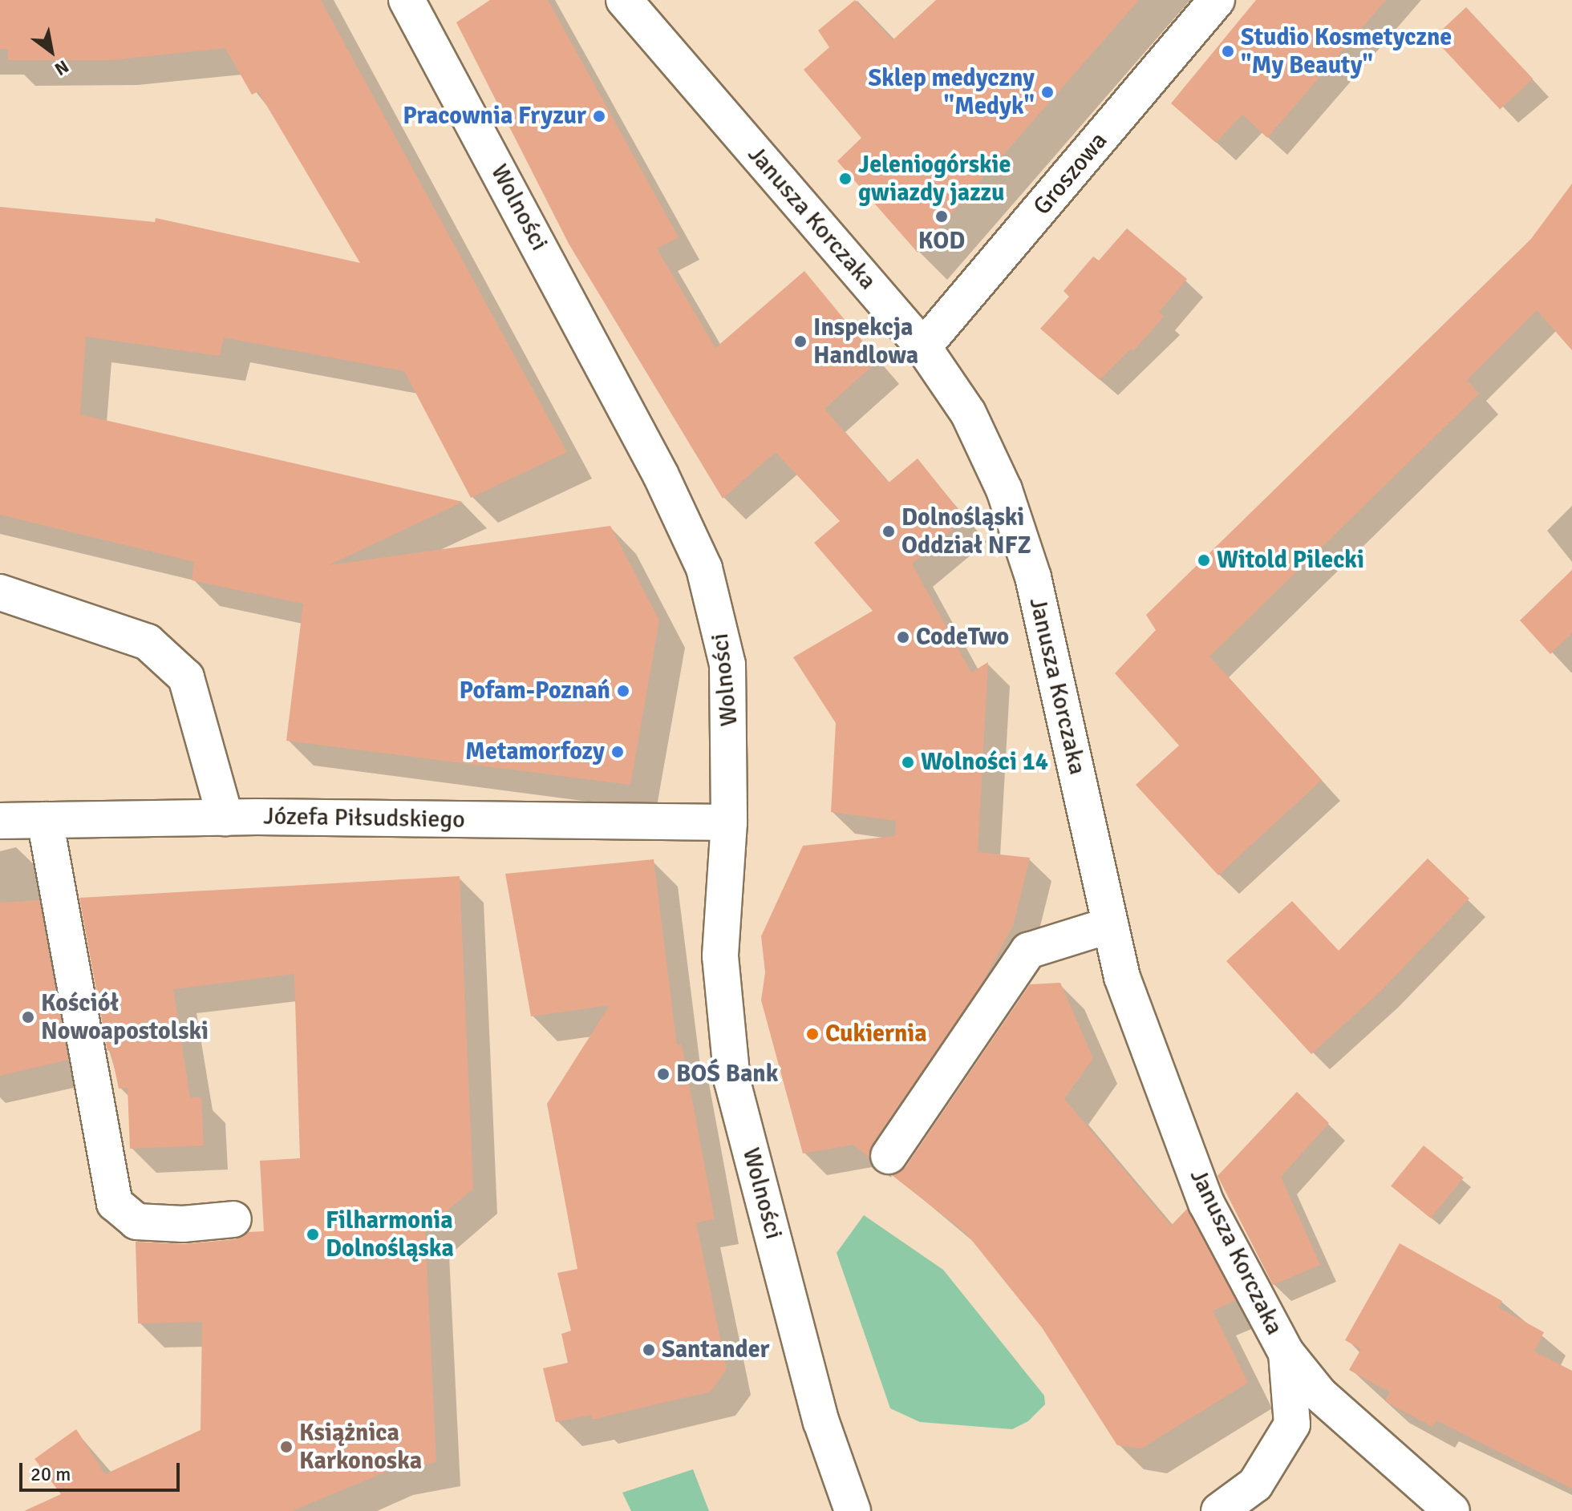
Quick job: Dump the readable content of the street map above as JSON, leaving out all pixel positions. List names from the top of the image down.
{
  "streets": {
    "street": [
      "Groszowa",
      "Wolności",
      "Janusza Korczaka",
      "Józefa Piłsudskiego"
    ]
  },
  "crossings": [
    ["Groszowa", "Janusza Korczaka"],
    ["Wolności", "Józefa Piłsudskiego"]
  ],
  "places": [
    "Studio Kosmetyczne \"My Beauty\"",
    "Sklep medyczny \"Medyk\"",
    "Pracownia Fryzur",
    "Jeleniogórskie gwiazdy jazzu",
    "KOD",
    "Inspekcja Handlowa",
    "Dolnośląski Oddział NFZ",
    "Witold Pilecki",
    "CodeTwo",
    "Pofam-Poznań",
    "Metamorfozy",
    "Wolności 14",
    "Kościół Nowoapostolski",
    "Cukiernia",
    "BOŚ Bank",
    "Filharmonia Dolnośląska",
    "Santander",
    "Książnica Karkonoska"
  ],
  "scale_bar": "20 m",
  "north": "bottom right"
}
